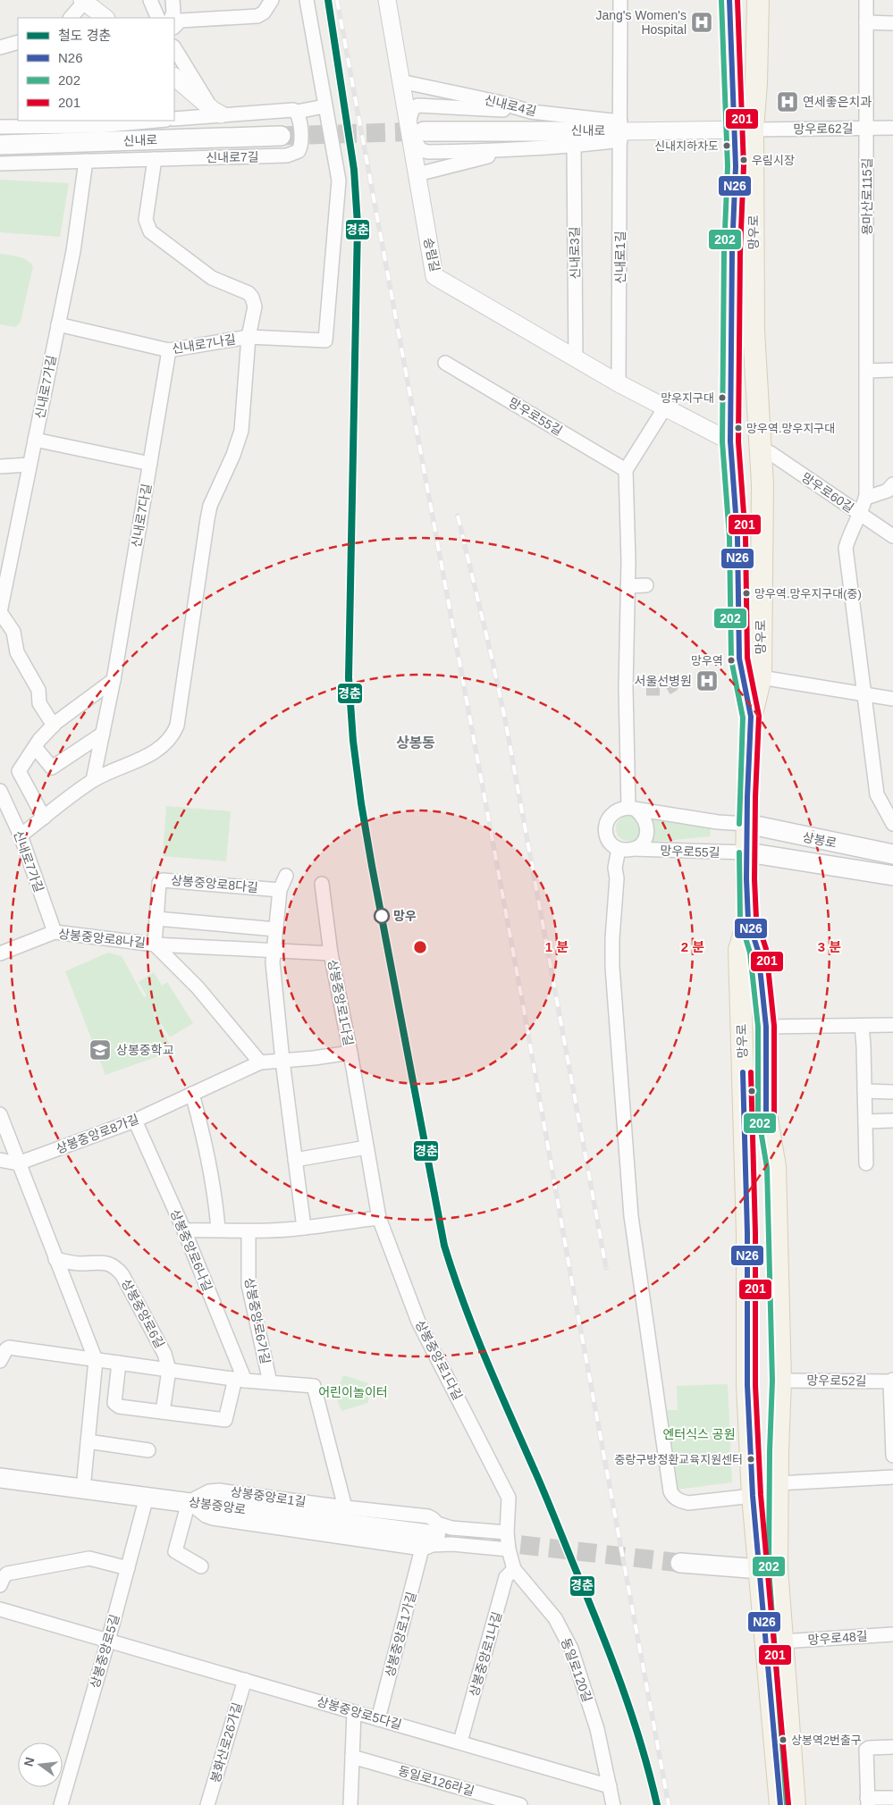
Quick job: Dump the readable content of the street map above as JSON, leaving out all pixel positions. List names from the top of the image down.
{
  "streets": {
    "main road": [
      "신내로",
      "망우로",
      "상봉로",
      "상봉중앙로"
    ],
    "street": [
      "신내로4길",
      "망우로62길",
      "신내로7길",
      "용마산로115길",
      "신내로3길",
      "송림길",
      "신내로1길",
      "신내로7나길",
      "신내로7가길",
      "망우로55길",
      "망우로60길",
      "신내로7다길",
      "상봉중앙로8다길",
      "상봉중앙로8나길",
      "상봉중앙로1다길",
      "상봉중앙로8가길",
      "상봉중앙로6나길",
      "상봉중앙로6길",
      "상봉중앙로6가길",
      "망우로52길",
      "상봉중앙로1길",
      "상봉중앙로1가길",
      "망우로48길",
      "상봉중앙로5길",
      "상봉중앙로1나길",
      "동일로120길",
      "상봉중앙로5다길",
      "봉화산로26가길",
      "동일로126라길"
    ]
  },
  "crossings": [
    ["신내로4길", "신내로"],
    ["신내로4길", "송림길"],
    ["신내로4길", "신내로1길"],
    ["망우로62길", "신내로"],
    ["망우로62길", "용마산로115길"],
    ["망우로62길", "망우로"],
    ["신내로", "망우로"],
    ["신내로", "송림길"],
    ["신내로", "신내로1길"],
    ["신내로7길", "신내로7가길"],
    ["용마산로115길", "망우로60길"],
    ["망우로", "송림길"],
    ["망우로", "망우로55길"],
    ["망우로", "망우로60길"],
    ["망우로", "상봉로"],
    ["망우로", "망우로52길"],
    ["망우로", "망우로48길"],
    ["신내로3길", "송림길"],
    ["송림길", "신내로1길"],
    ["신내로7나길", "신내로7가길"],
    ["신내로7나길", "신내로7다길"],
    ["신내로7가길", "상봉중앙로8나길"],
    ["망우로55길", "상봉로"],
    ["상봉중앙로8다길", "상봉중앙로8나길"],
    ["상봉중앙로8나길", "상봉중앙로1다길"],
    ["상봉중앙로8나길", "상봉중앙로8가길"],
    ["상봉중앙로1다길", "상봉중앙로8가길"],
    ["상봉중앙로1다길", "동일로120길"],
    ["상봉중앙로8가길", "상봉중앙로6나길"],
    ["상봉중앙로6나길", "상봉중앙로6가길"],
    ["상봉중앙로6길", "상봉중앙로6가길"],
    ["상봉중앙로6가길", "상봉중앙로1길"],
    ["상봉중앙로1길", "상봉중앙로"],
    ["상봉중앙로1길", "상봉중앙로1가길"],
    ["상봉중앙로1길", "동일로120길"],
    ["상봉중앙로", "상봉중앙로1가길"],
    ["상봉중앙로", "상봉중앙로5길"],
    ["상봉중앙로1가길", "상봉중앙로5다길"],
    ["상봉중앙로5길", "상봉중앙로5다길"],
    ["상봉중앙로1나길", "동일로120길"],
    ["상봉중앙로1나길", "상봉중앙로5다길"],
    ["동일로120길", "상봉중앙로5다길"],
    ["상봉중앙로5다길", "봉화산로26가길"]
  ],
  "districts": ["상봉동"],
  "parks": ["어린이놀이터", "엔터식스 공원"],
  "places": {
    "hospital": ["Jang's Women's Hospital", "연세좋은치과", "서울선병원"],
    "other": [
      "신내지하차도",
      "우림시장",
      "망우지구대",
      "망우역.망우지구대",
      "망우역.망우지구대(중)",
      "망우역",
      "망우",
      "중랑구방정환교육지원센터",
      "상봉역2번출구"
    ],
    "school or university": ["상봉중학교"]
  },
  "lines": [
    "rail line 경춘",
    "transit line N26",
    "transit line 202",
    "transit line 201"
  ],
  "legend": [
    "철도 경춘",
    "N26",
    "202",
    "201"
  ],
  "north": "left",
  "rings": ["1 분", "2 분", "3 분"]
}
